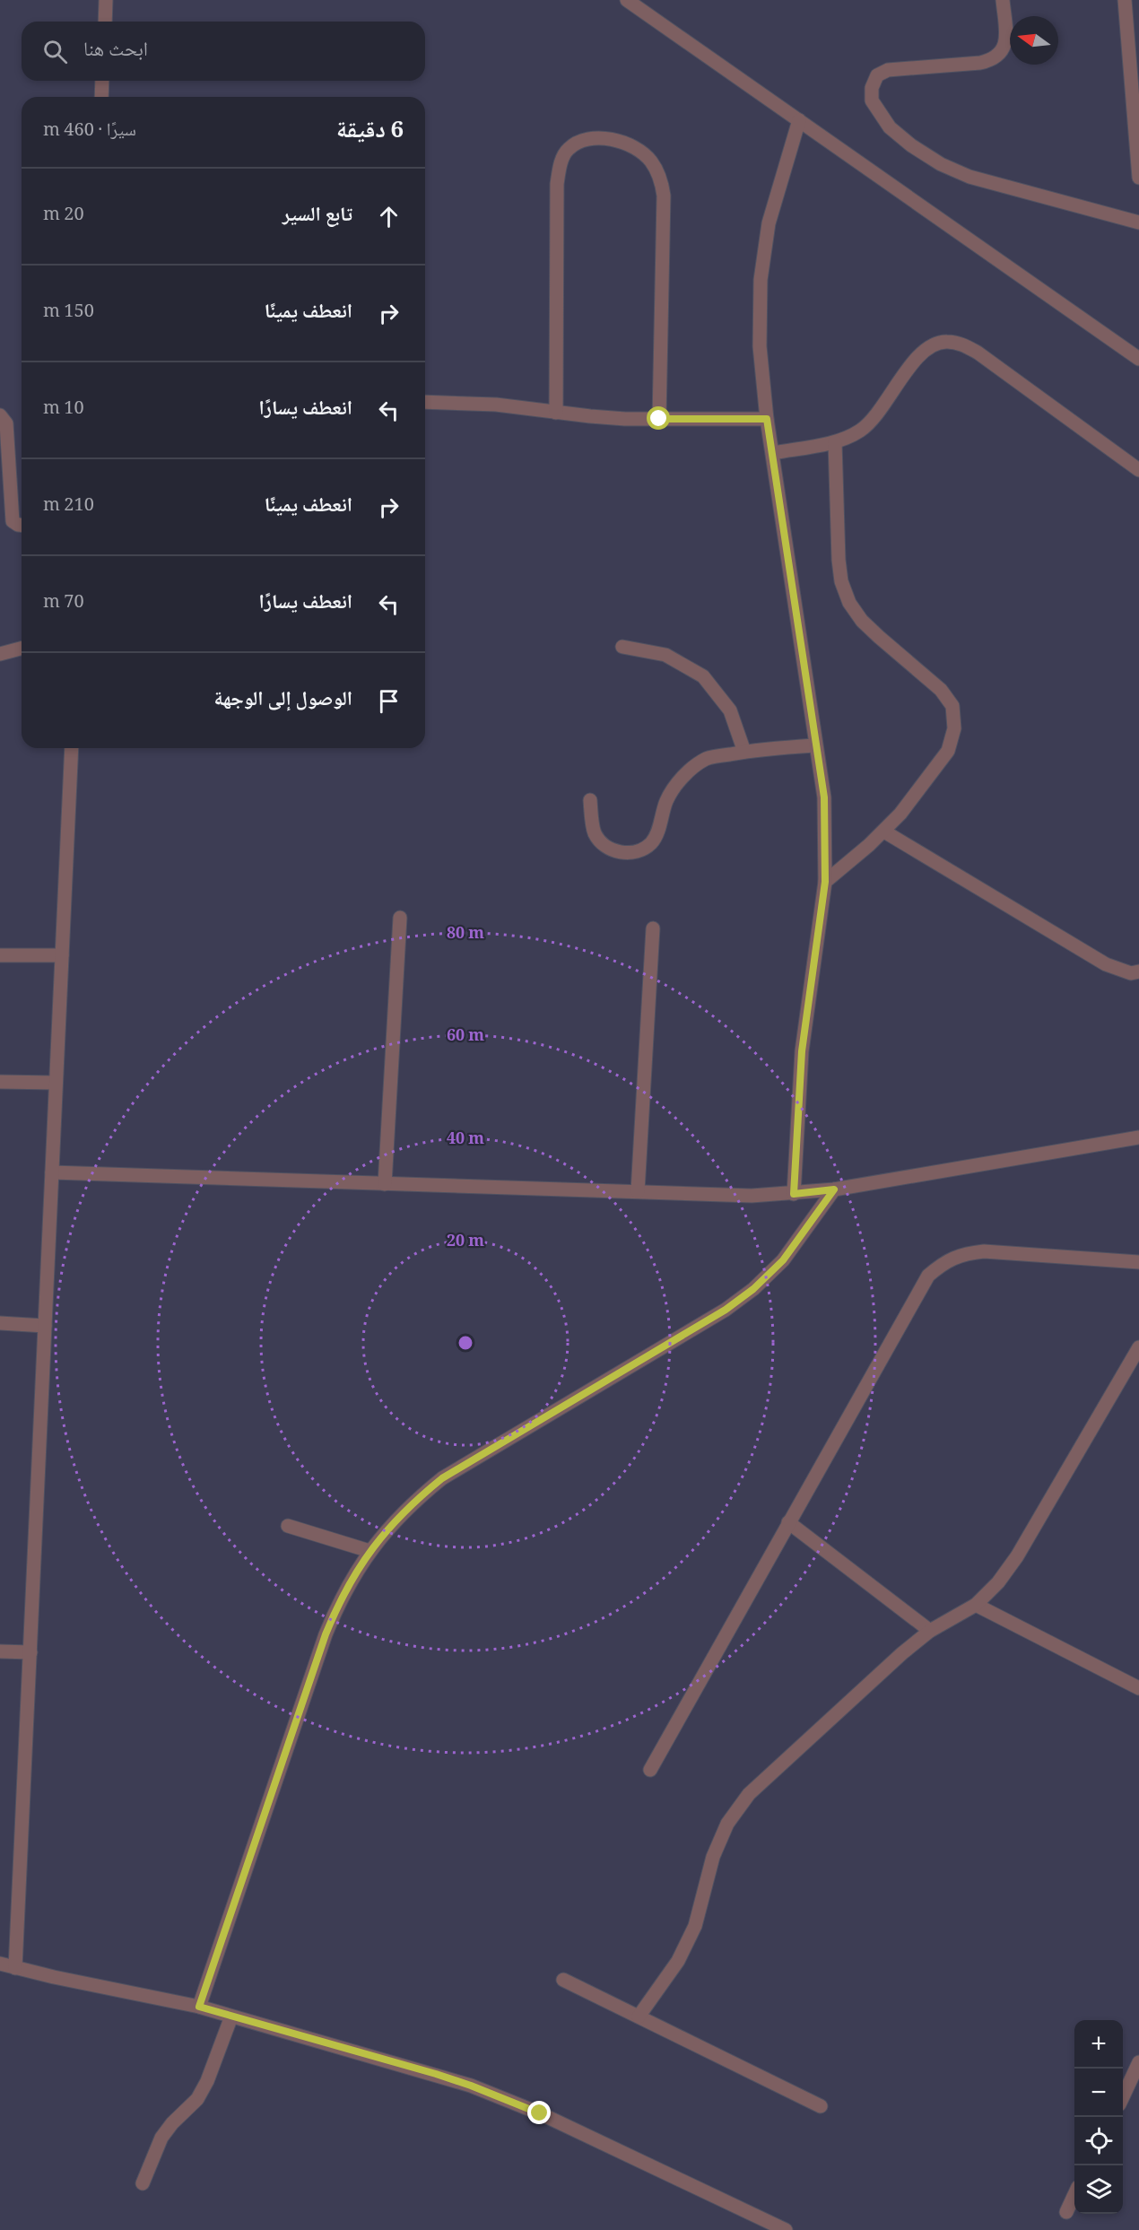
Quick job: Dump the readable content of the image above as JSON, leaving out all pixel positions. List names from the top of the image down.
{
  "north": "left",
  "page": {
    "search": "ابحث هنا",
    "heading": ["6 دقيقة", "سيرًا · 460 m"],
    "list": [
      ["تابع السير", "20 m"],
      ["انعطف يمينًا", "150 m"],
      ["انعطف يسارًا", "10 m"],
      ["انعطف يمينًا", "210 m"],
      ["انعطف يسارًا", "70 m"],
      "الوصول إلى الوجهة"
    ],
    "map_buttons": ["+", "−"]
  },
  "rings": [
    "80 m",
    "60 m",
    "40 m",
    "20 m"
  ]
}
